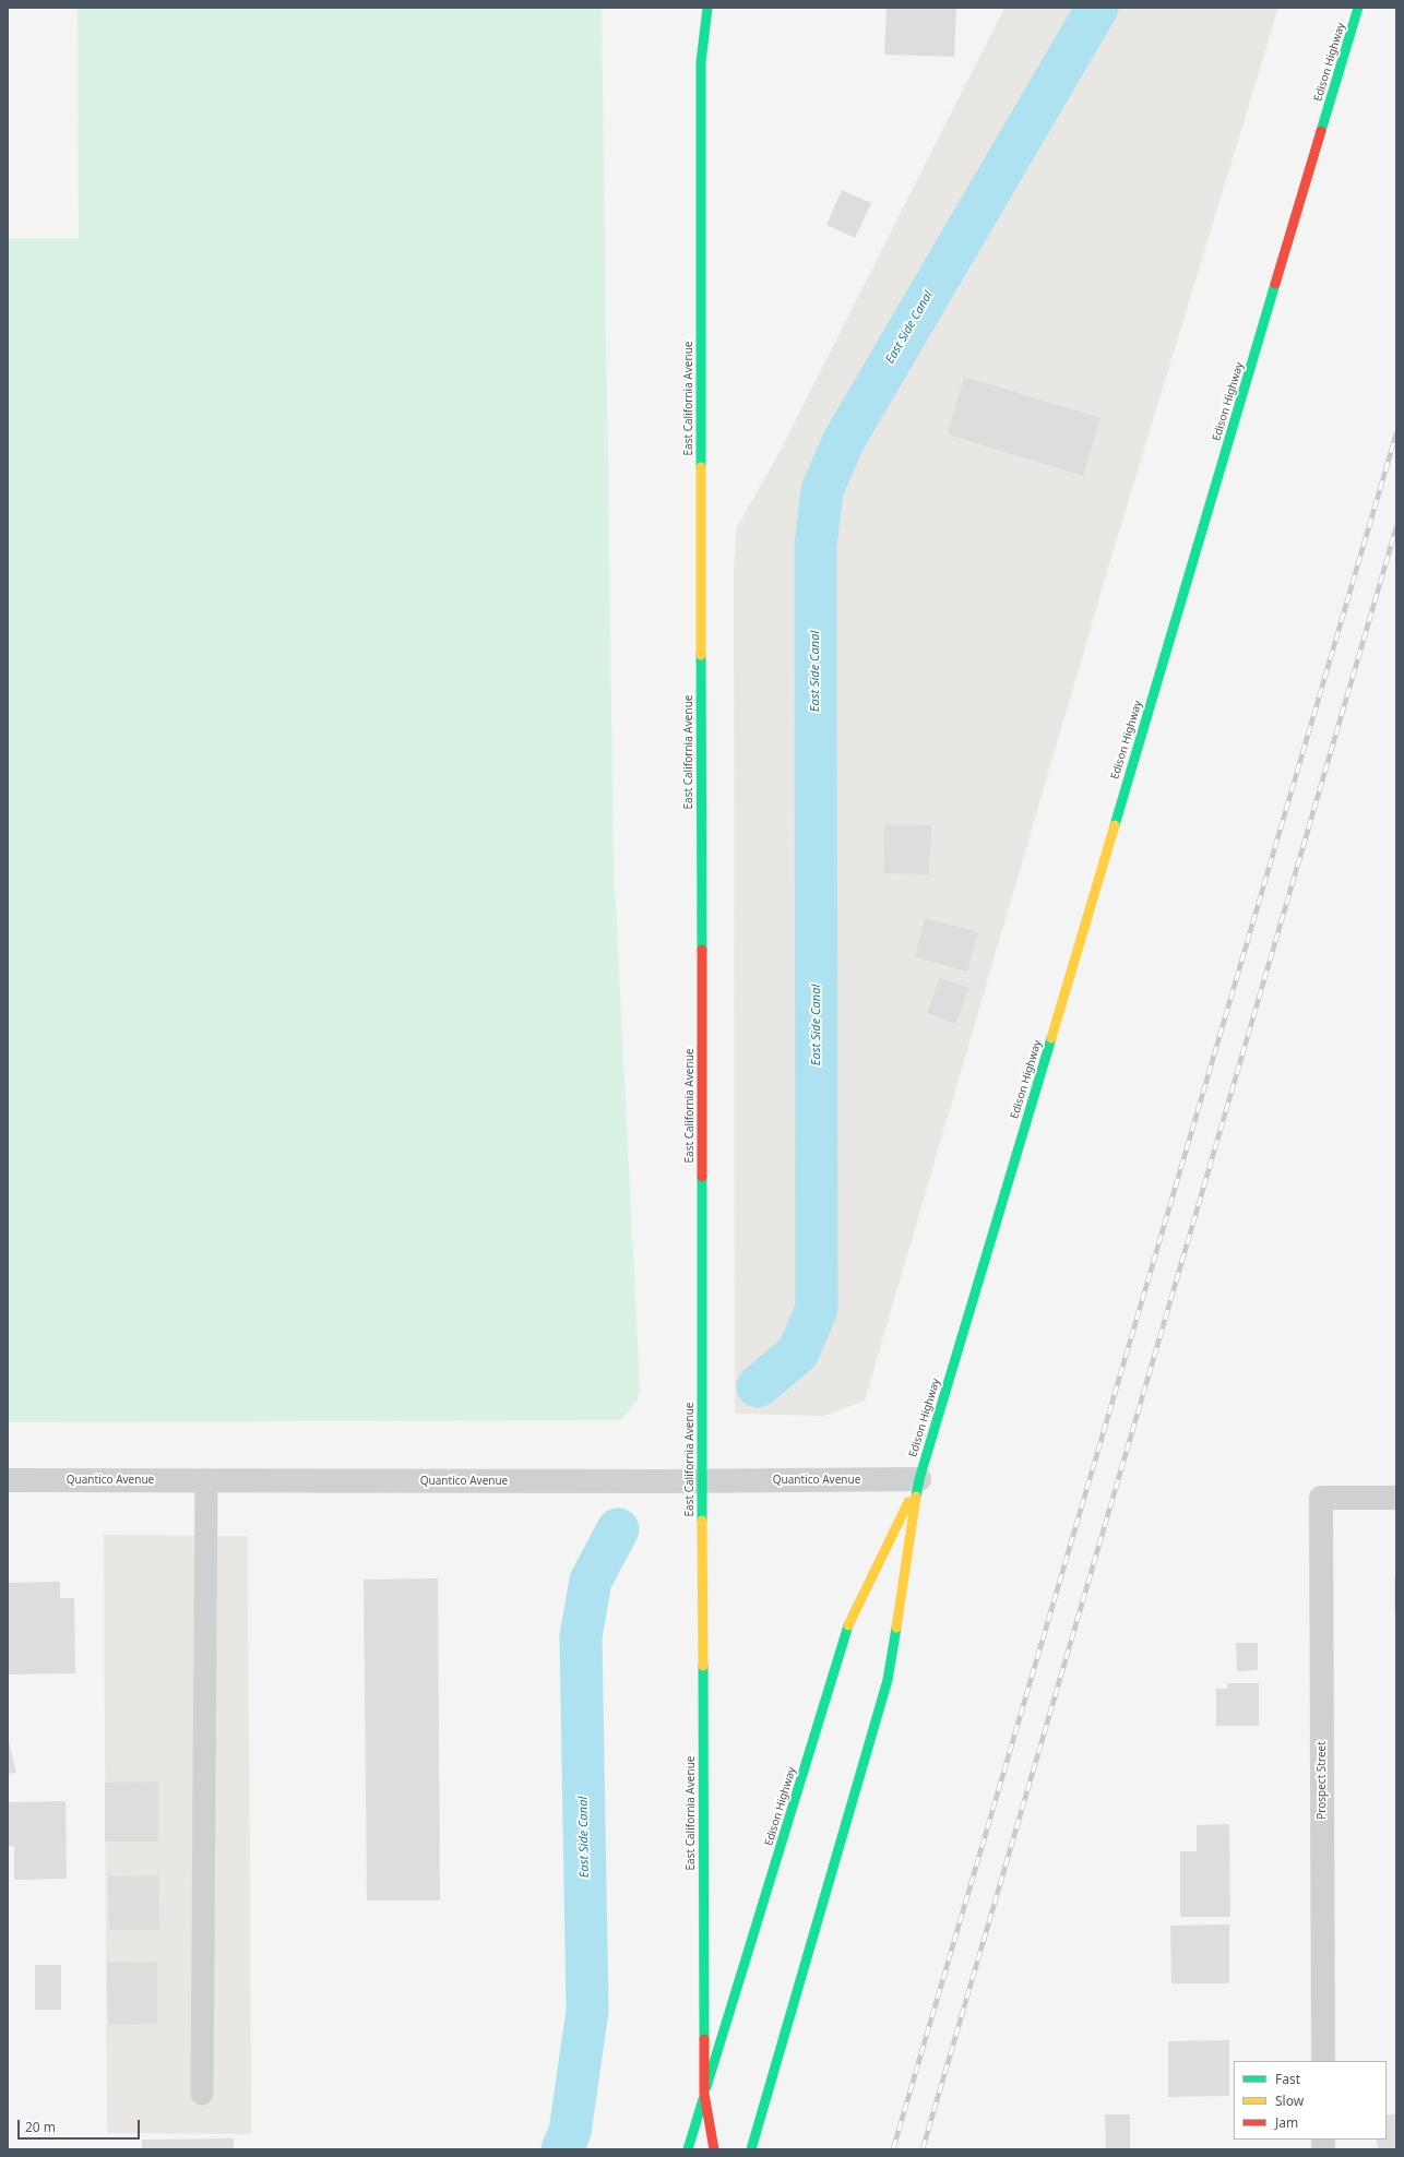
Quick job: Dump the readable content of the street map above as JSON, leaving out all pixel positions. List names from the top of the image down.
{
  "streets": {
    "main road": ["Edison Highway", "East California Avenue"],
    "street": ["Quantico Avenue", "Prospect Street"]
  },
  "crossings": [
    ["Edison Highway", "East California Avenue"],
    ["Edison Highway", "Quantico Avenue"],
    ["East California Avenue", "Quantico Avenue"]
  ],
  "water": ["East Side Canal"],
  "legend": ["Fast", "Slow", "Jam"],
  "scale_bar": "20 m"
}
